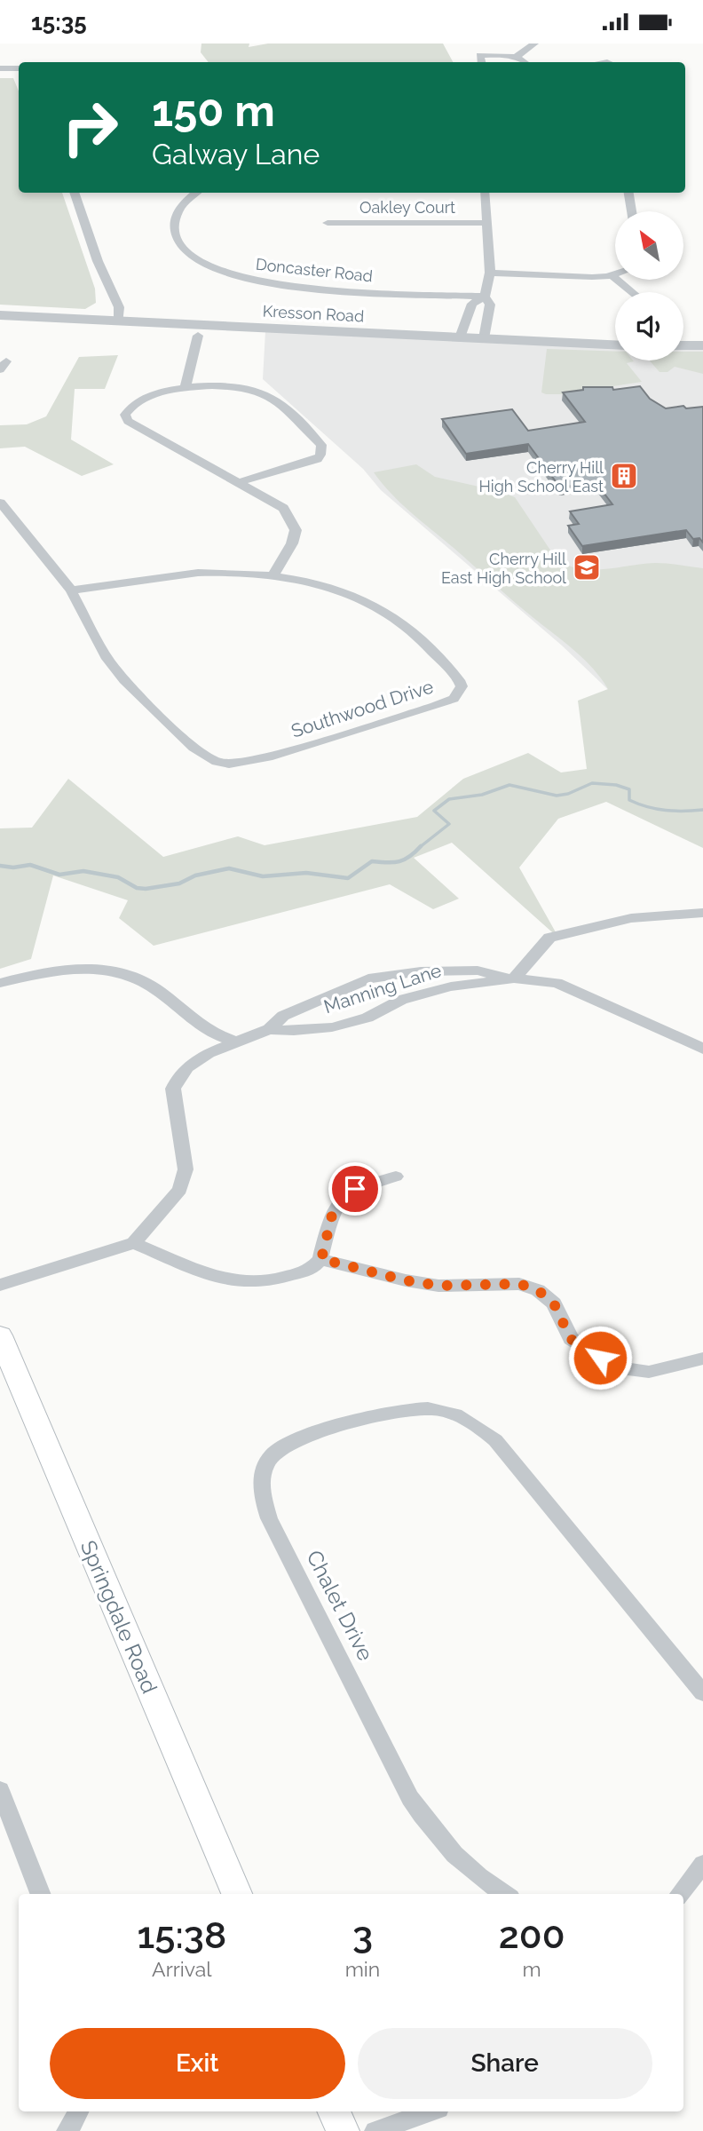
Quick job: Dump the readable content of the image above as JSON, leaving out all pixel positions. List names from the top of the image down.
{
  "streets": {
    "main road": ["Springdale Road"],
    "street": [
      "Oakley Court",
      "Doncaster Road",
      "Kresson Road",
      "Southwood Drive",
      "Manning Lane",
      "Chalet Drive"
    ]
  },
  "places": {
    "building": ["Cherry Hill High School East"],
    "school or university": ["Cherry Hill East High School"]
  },
  "north": "top left",
  "page": {
    "status": "15:35",
    "turn": ["150 m", "Galway Lane"],
    "eta": [
      "15:38",
      "Arrival",
      "3",
      "min",
      "200",
      "m"
    ],
    "buttons": ["Exit", "Share"]
  }
}
